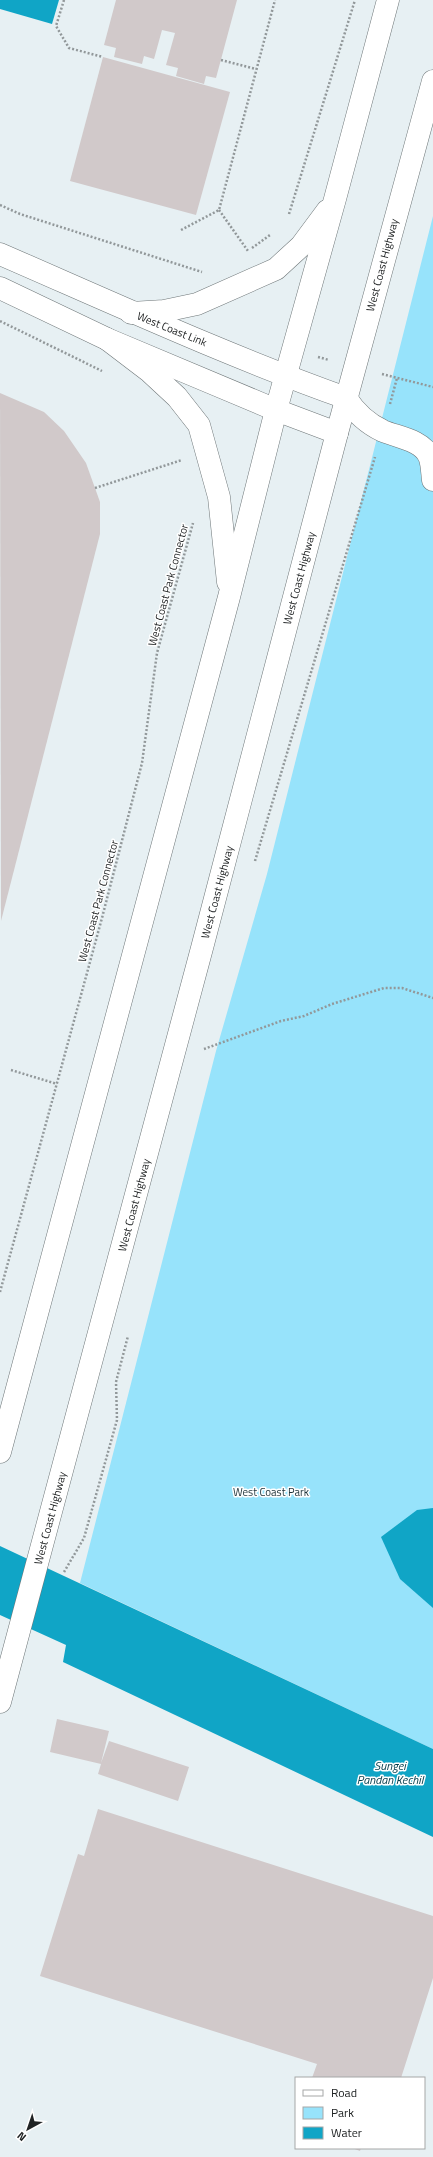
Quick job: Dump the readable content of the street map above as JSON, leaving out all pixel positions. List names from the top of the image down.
{
  "streets": {
    "main road": ["West Coast Highway", "West Coast Link"],
    "path": ["West Coast Park Connector"]
  },
  "crossings": [
    ["West Coast Highway", "West Coast Link"]
  ],
  "water": ["Sungei Pandan Kechil"],
  "parks": ["West Coast Park"],
  "legend": ["Road", "Park", "Water"],
  "north": "bottom left"
}
